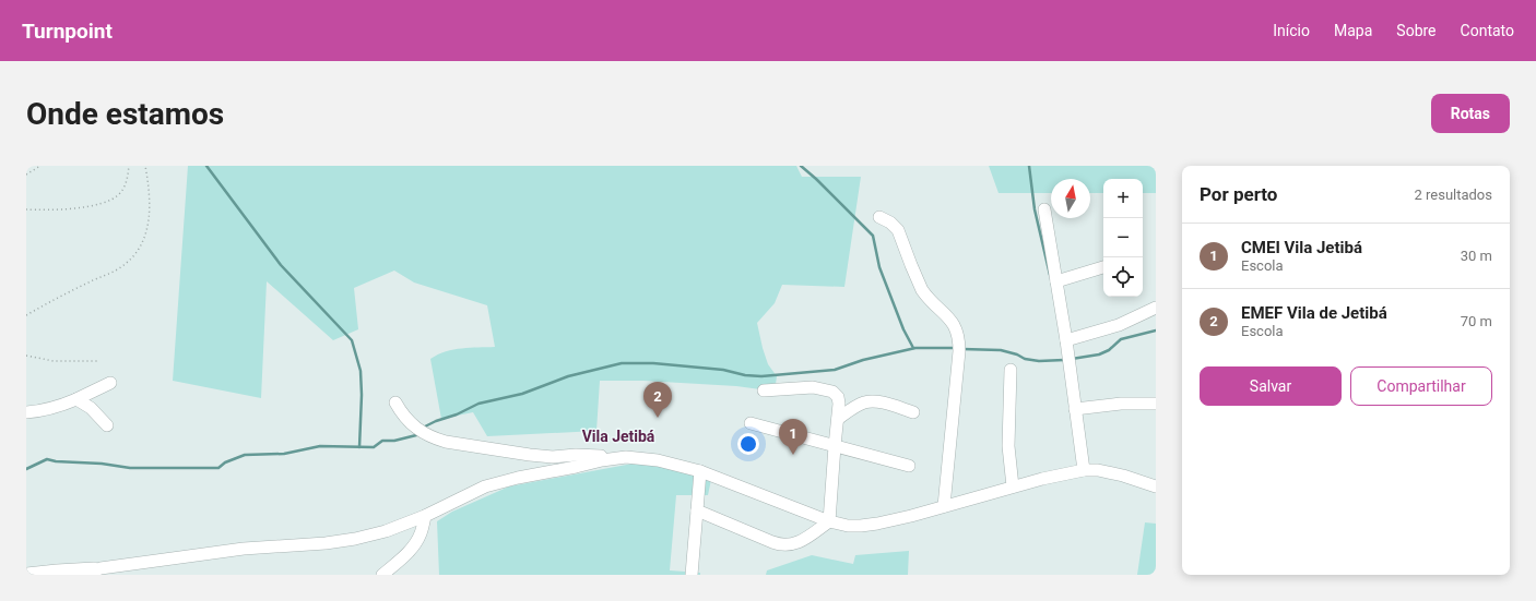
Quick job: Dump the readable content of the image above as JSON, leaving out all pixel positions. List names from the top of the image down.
{
  "districts": ["Vila Jetibá"],
  "north": "top",
  "page": {
    "header": "Turnpoint",
    "nav": [
      "Início",
      "Mapa",
      "Sobre",
      "Contato"
    ],
    "buttons": [
      "Rotas",
      ["Salvar", "Compartilhar"]
    ],
    "title": "Onde estamos",
    "heading": ["Por perto", "2 resultados"],
    "map_buttons": ["+", "−"],
    "list": [
      {
        "mark": "1",
        "name": "CMEI Vila Jetibá",
        "note": "Escola",
        "value": "30 m"
      },
      {
        "mark": "2",
        "name": "EMEF Vila de Jetibá",
        "note": "Escola",
        "value": "70 m"
      }
    ],
    "pins": ["2", "1"]
  }
}
